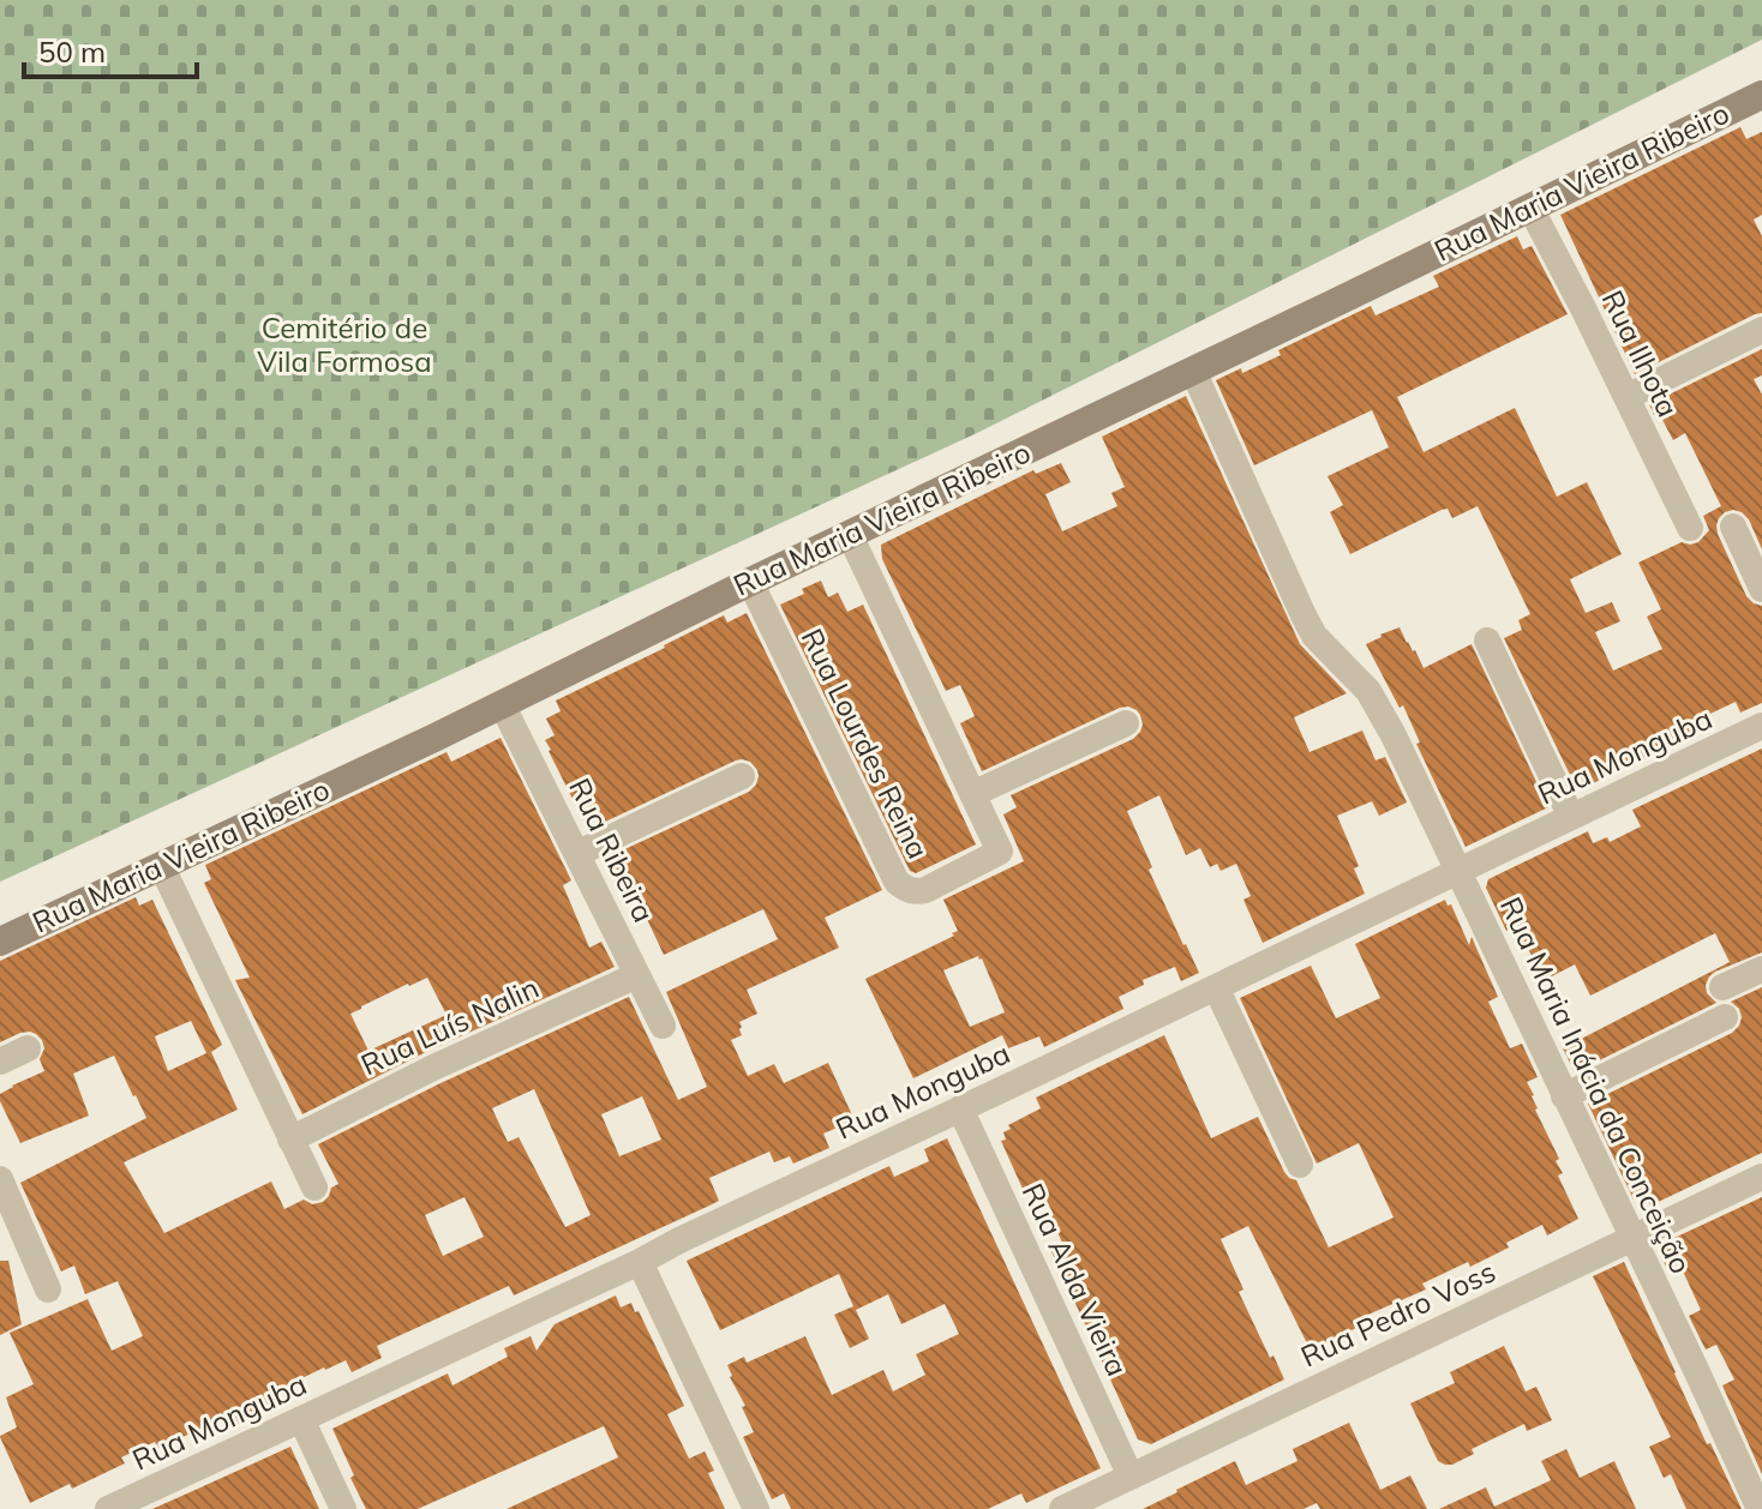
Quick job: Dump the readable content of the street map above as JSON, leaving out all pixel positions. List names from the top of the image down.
{
  "streets": {
    "street": [
      "Rua Maria Vieira Ribeiro",
      "Rua Ilhota",
      "Rua Lourdes Reina",
      "Rua Monguba",
      "Rua Ribeira",
      "Rua Luís Nalin",
      "Rua Maria Inácia da Conceição",
      "Rua Alda Vieira",
      "Rua Pedro Voss"
    ]
  },
  "crossings": [
    ["Rua Maria Vieira Ribeiro", "Rua Ilhota"],
    ["Rua Maria Vieira Ribeiro", "Rua Lourdes Reina"],
    ["Rua Maria Vieira Ribeiro", "Rua Ribeira"],
    ["Rua Maria Vieira Ribeiro", "Rua Maria Inácia da Conceição"],
    ["Rua Monguba", "Rua Maria Inácia da Conceição"],
    ["Rua Monguba", "Rua Alda Vieira"],
    ["Rua Ribeira", "Rua Luís Nalin"],
    ["Rua Maria Inácia da Conceição", "Rua Pedro Voss"],
    ["Rua Alda Vieira", "Rua Pedro Voss"]
  ],
  "parks": ["Cemitério de Vila Formosa"],
  "scale_bar": "50 m"
}
